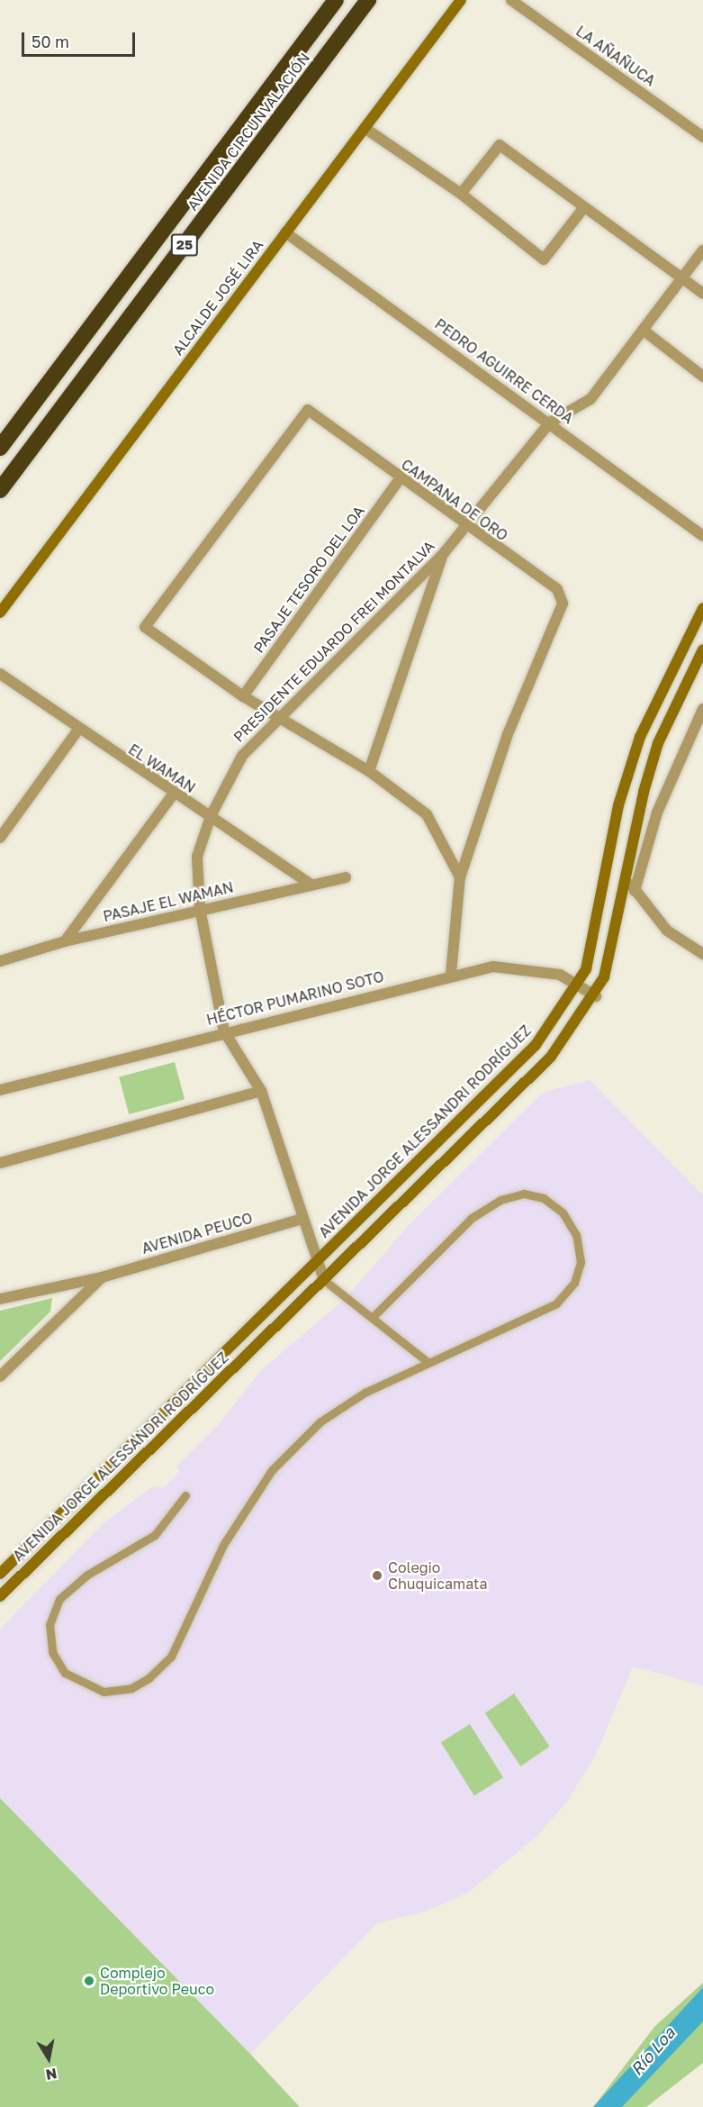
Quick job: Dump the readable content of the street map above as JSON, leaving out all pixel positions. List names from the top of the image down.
{
  "streets": {
    "highway": ["AVENIDA CIRCUNVALACIÓN", "25"],
    "street": [
      "LA AÑAÑUCA",
      "ALCALDE JOSÉ LIRA",
      "PEDRO AGUIRRE CERDA",
      "CAMPANA DE ORO",
      "PASAJE TESORO DEL LOA",
      "PRESIDENTE EDUARDO FREI MONTALVA",
      "EL WAMAN",
      "PASAJE EL WAMAN",
      "HÉCTOR PUMARINO SOTO",
      "AVENIDA JORGE ALESSANDRI RODRÍGUEZ",
      "AVENIDA PEUCO"
    ]
  },
  "crossings": [
    ["ALCALDE JOSÉ LIRA", "PEDRO AGUIRRE CERDA"],
    ["PEDRO AGUIRRE CERDA", "PRESIDENTE EDUARDO FREI MONTALVA"],
    ["CAMPANA DE ORO", "PASAJE TESORO DEL LOA"],
    ["CAMPANA DE ORO", "PRESIDENTE EDUARDO FREI MONTALVA"],
    ["CAMPANA DE ORO", "HÉCTOR PUMARINO SOTO"],
    ["PRESIDENTE EDUARDO FREI MONTALVA", "EL WAMAN"],
    ["PRESIDENTE EDUARDO FREI MONTALVA", "PASAJE EL WAMAN"],
    ["PRESIDENTE EDUARDO FREI MONTALVA", "HÉCTOR PUMARINO SOTO"],
    ["PRESIDENTE EDUARDO FREI MONTALVA", "AVENIDA JORGE ALESSANDRI RODRÍGUEZ"],
    ["PRESIDENTE EDUARDO FREI MONTALVA", "AVENIDA PEUCO"],
    ["EL WAMAN", "PASAJE EL WAMAN"],
    ["HÉCTOR PUMARINO SOTO", "AVENIDA JORGE ALESSANDRI RODRÍGUEZ"]
  ],
  "water": ["Río Loa"],
  "places": ["Colegio Chuquicamata", "Complejo Deportivo Peuco"],
  "scale_bar": "50 m",
  "north": "bottom"
}
